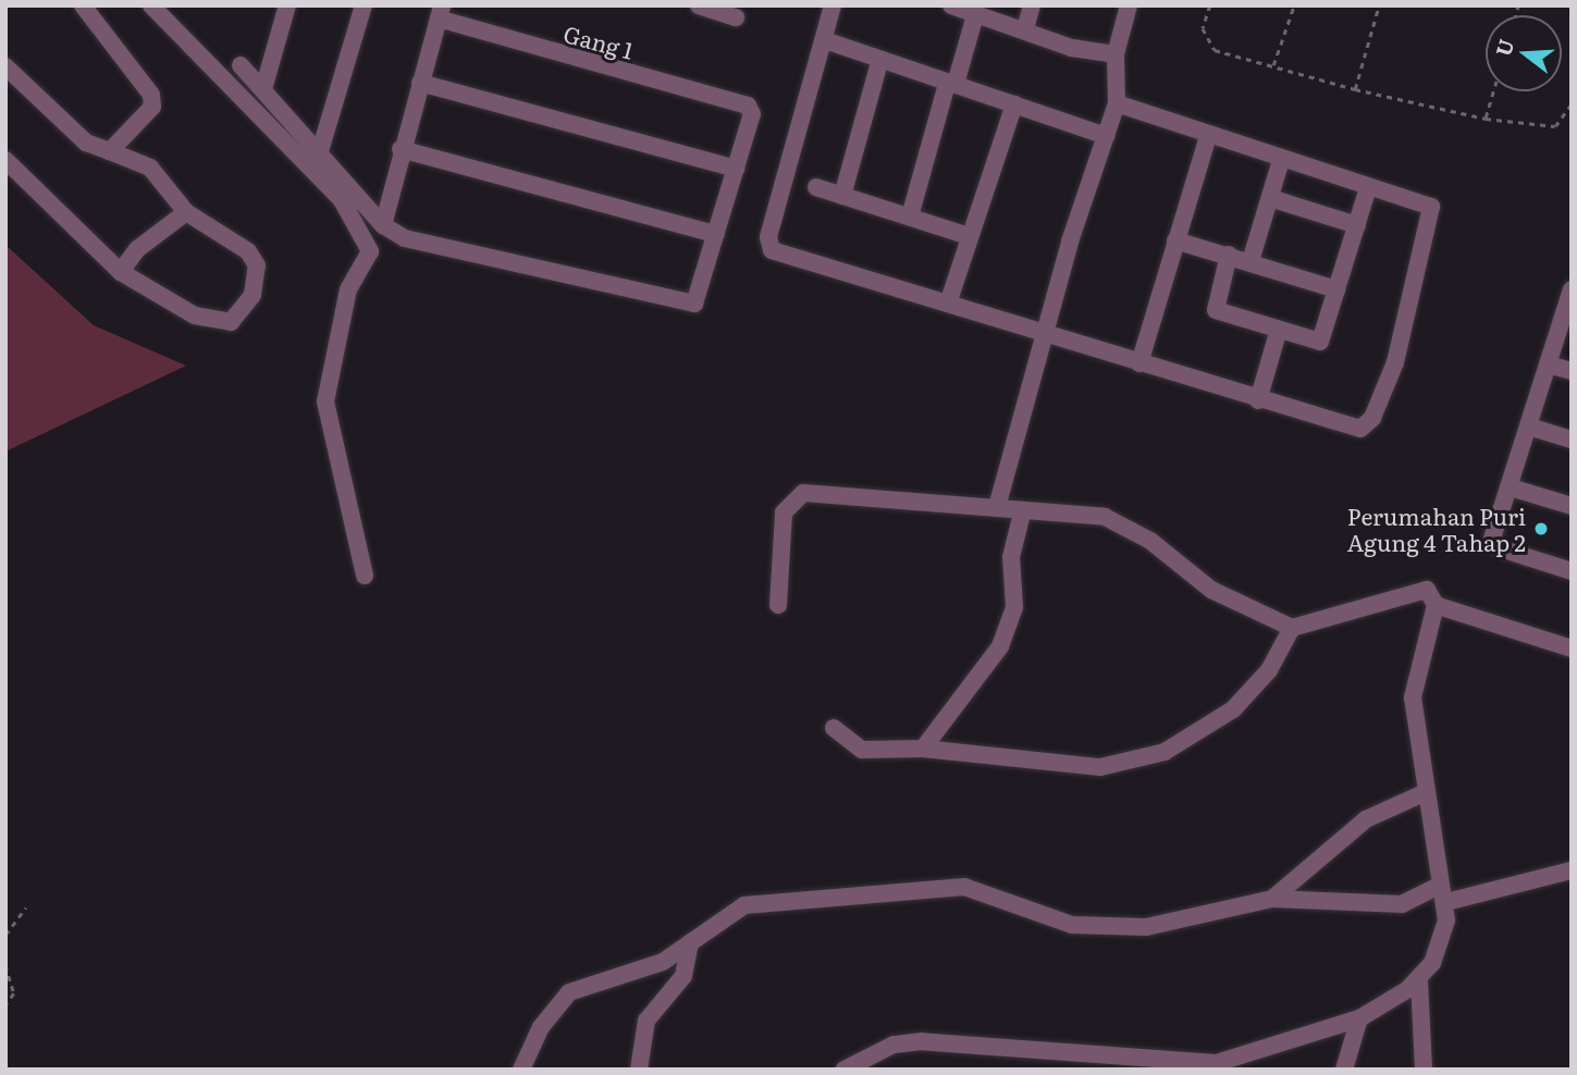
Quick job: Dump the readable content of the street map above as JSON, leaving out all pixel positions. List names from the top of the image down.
{
  "streets": {
    "street": ["Gang 1"]
  },
  "places": ["Perumahan Puri Agung 4 Tahap 2"],
  "north": "left"
}
